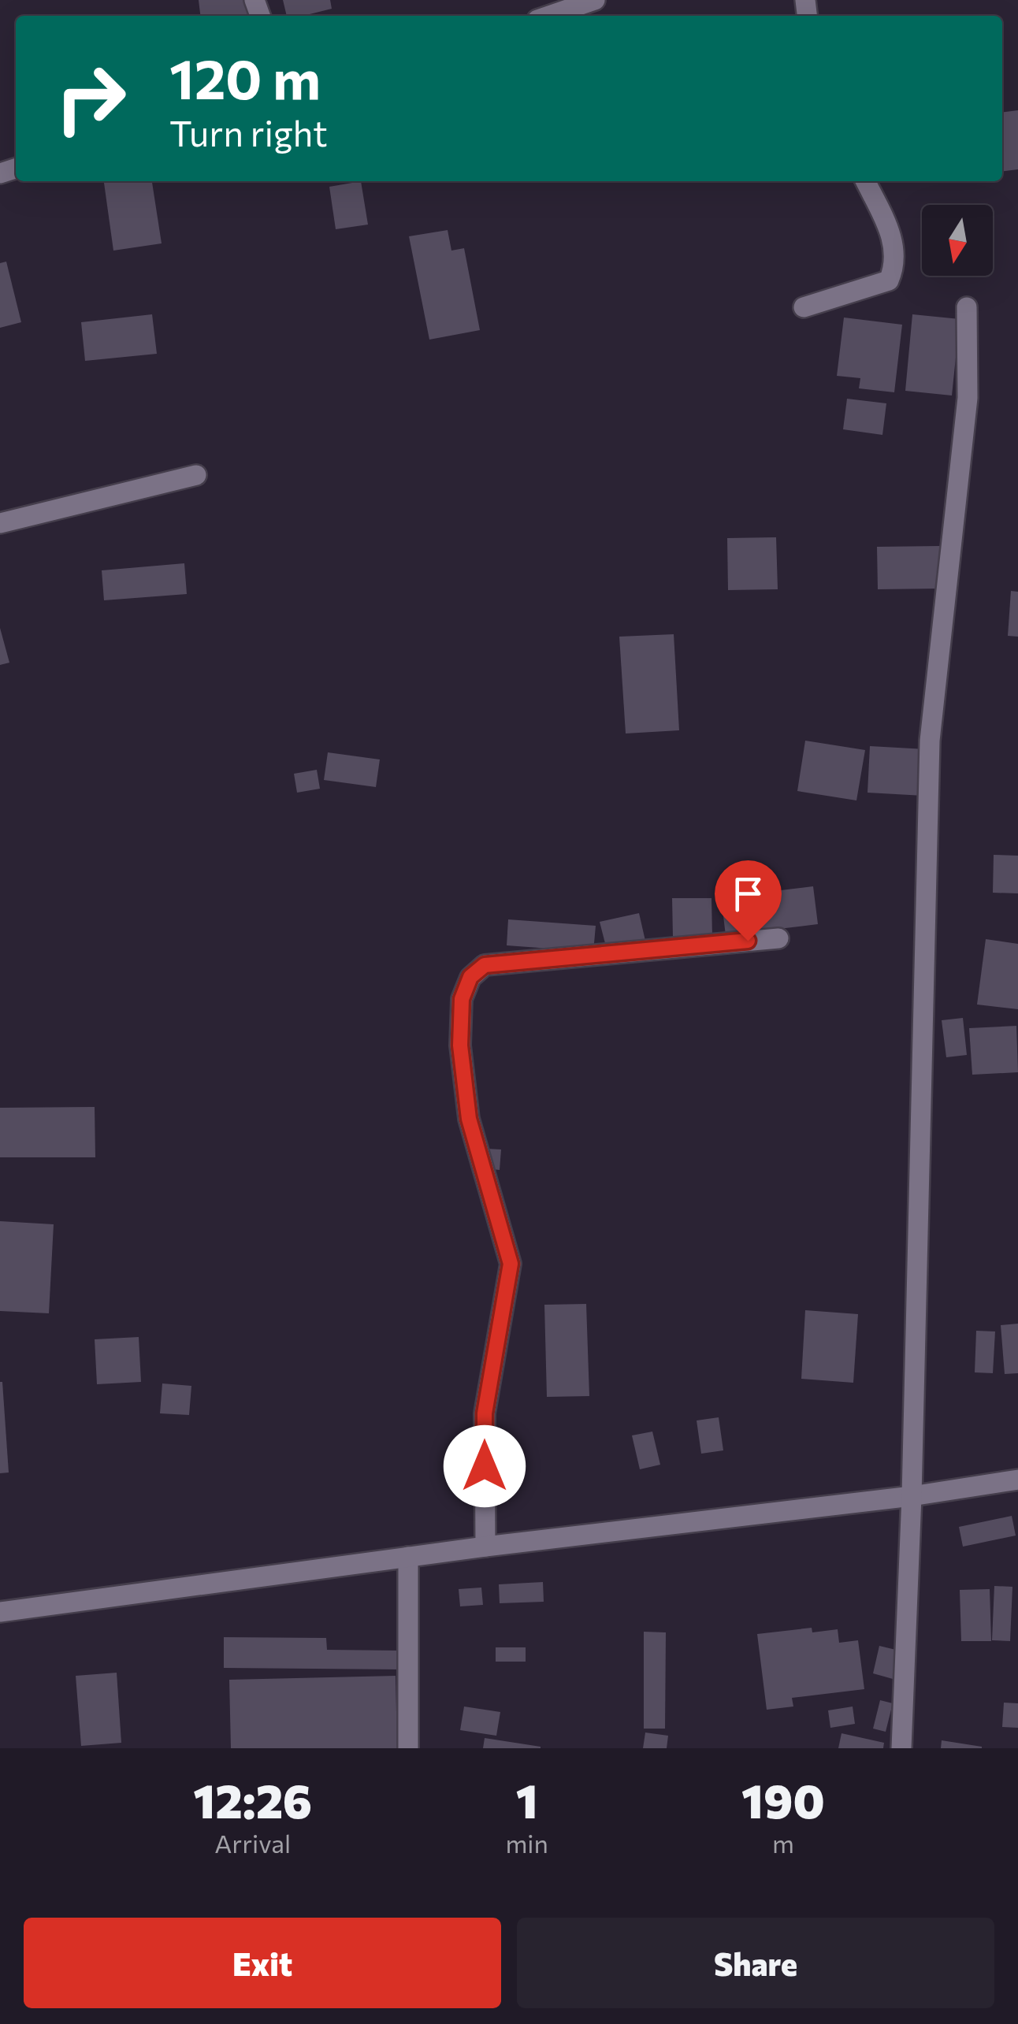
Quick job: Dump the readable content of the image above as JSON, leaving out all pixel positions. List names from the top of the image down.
{
  "north": "bottom",
  "page": {
    "turn": ["120 m", "Turn right"],
    "eta": [
      "12:26",
      "Arrival",
      "1",
      "min",
      "190",
      "m"
    ],
    "buttons": ["Exit", "Share"]
  }
}
